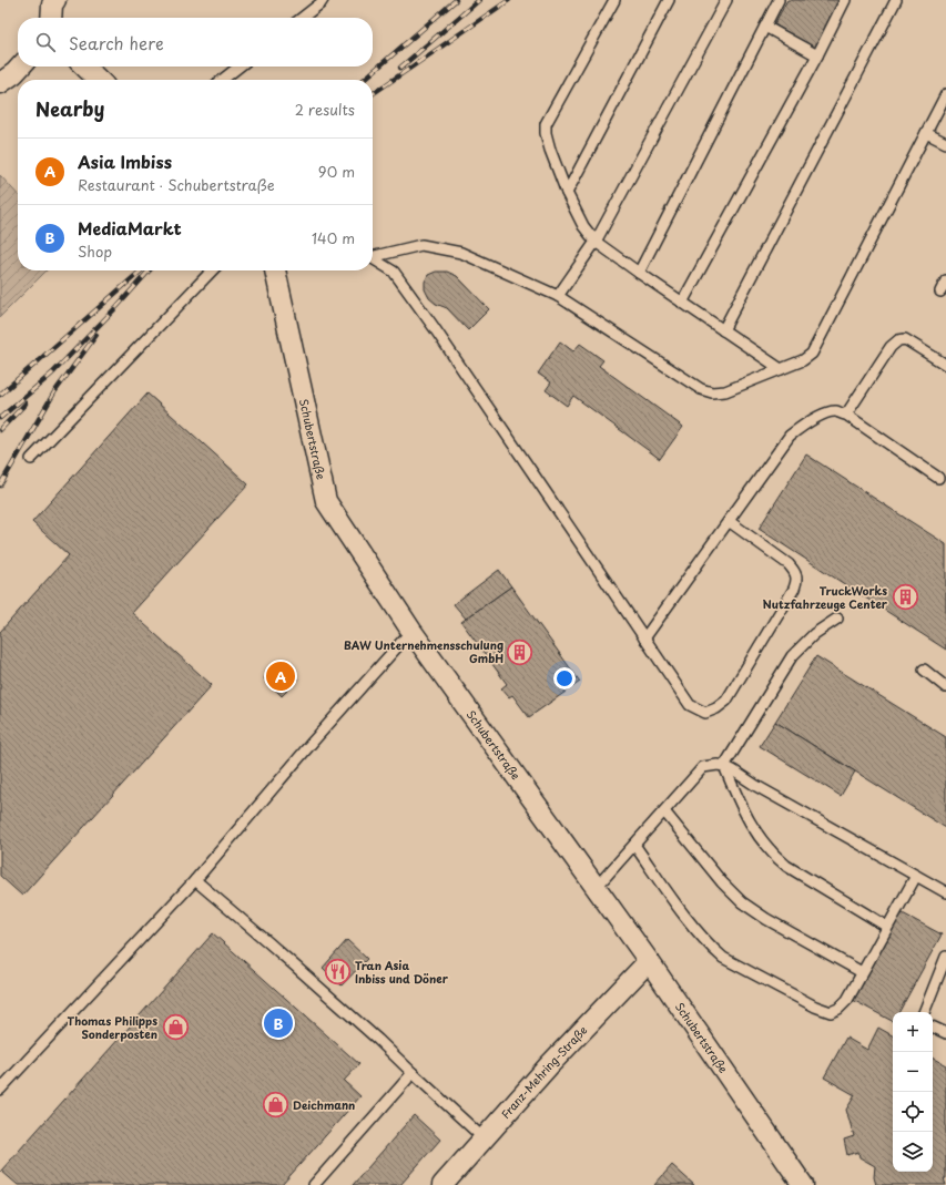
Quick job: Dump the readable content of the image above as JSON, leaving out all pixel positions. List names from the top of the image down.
{
  "streets": {
    "street": ["Schubertstraße", "Franz-Mehring-Straße"]
  },
  "crossings": [
    ["Schubertstraße", "Franz-Mehring-Straße"]
  ],
  "places": {
    "building": ["TruckWorks Nutzfahrzeuge Center", "BAW Unternehmensschulung GmbH"],
    "restaurant": ["Tran Asia Inbiss und Döner"],
    "shop": ["Thomas Philipps Sonderposten", "Deichmann"]
  },
  "page": {
    "search": "Search here",
    "heading": ["Nearby", "2 results"],
    "list": [
      {
        "mark": "A",
        "name": "Asia Imbiss",
        "note": "Restaurant · Schubertstraße",
        "value": "90 m"
      },
      {
        "mark": "B",
        "name": "MediaMarkt",
        "note": "Shop",
        "value": "140 m"
      }
    ],
    "pins": ["A", "B"],
    "map_buttons": ["+", "−"]
  }
}
